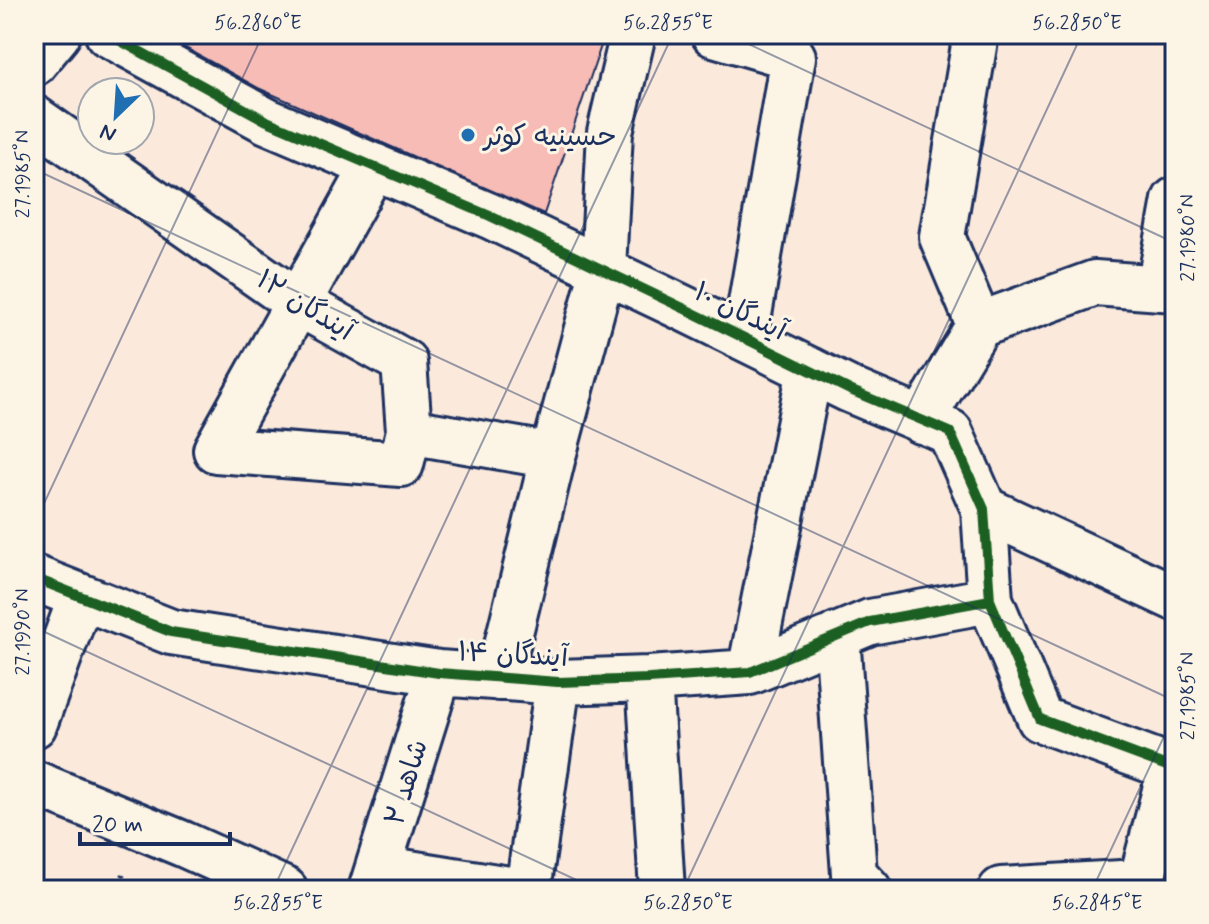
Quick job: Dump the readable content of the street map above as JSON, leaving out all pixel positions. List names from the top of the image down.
{
  "streets": {
    "street": [
      "آیندگان ۱۲",
      "آیندگان ۱۰",
      "آیندگان ۱۴",
      "شاهد ۲"
    ]
  },
  "crossings": [
    ["آیندگان ۱۰", "آیندگان ۱۴"],
    ["آیندگان ۱۴", "شاهد ۲"]
  ],
  "places": ["حسینیه کوثر"],
  "scale_bar": "20 m",
  "north": "bottom left",
  "coordinates": [
    "56.2860°E",
    "56.2855°E",
    "56.2850°E",
    "27.1985°N",
    "27.1980°N",
    "27.1990°N",
    "56.2845°E"
  ]
}
